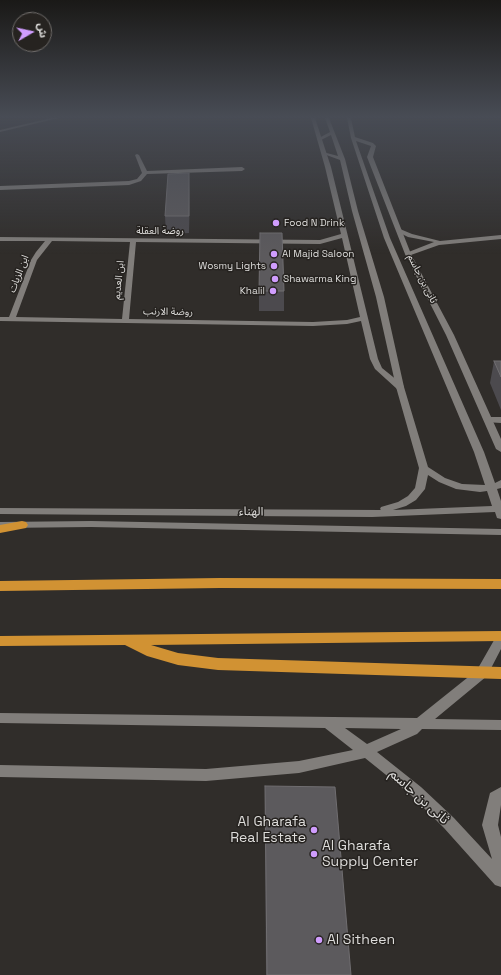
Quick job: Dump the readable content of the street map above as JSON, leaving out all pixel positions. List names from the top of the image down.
{
  "streets": {
    "main road": [
      "روضة العقلة",
      "ابن الزيات",
      "ثانى بن جاسم",
      "ابن العديم",
      "روضة الارنب",
      "الهناء"
    ]
  },
  "crossings": [
    ["روضة العقلة", "ابن الزيات"],
    ["روضة العقلة", "ابن العديم"],
    ["ابن الزيات", "روضة الارنب"],
    ["ابن العديم", "روضة الارنب"]
  ],
  "places": [
    "Food N Drink",
    "Al Majid Saloon",
    "Wosmy Lights",
    "Shawarma King",
    "Khalil",
    "Al Gharafa Real Estate",
    "Al Gharafa Supply Center",
    "Al Sitheen"
  ],
  "north": "right"
}
